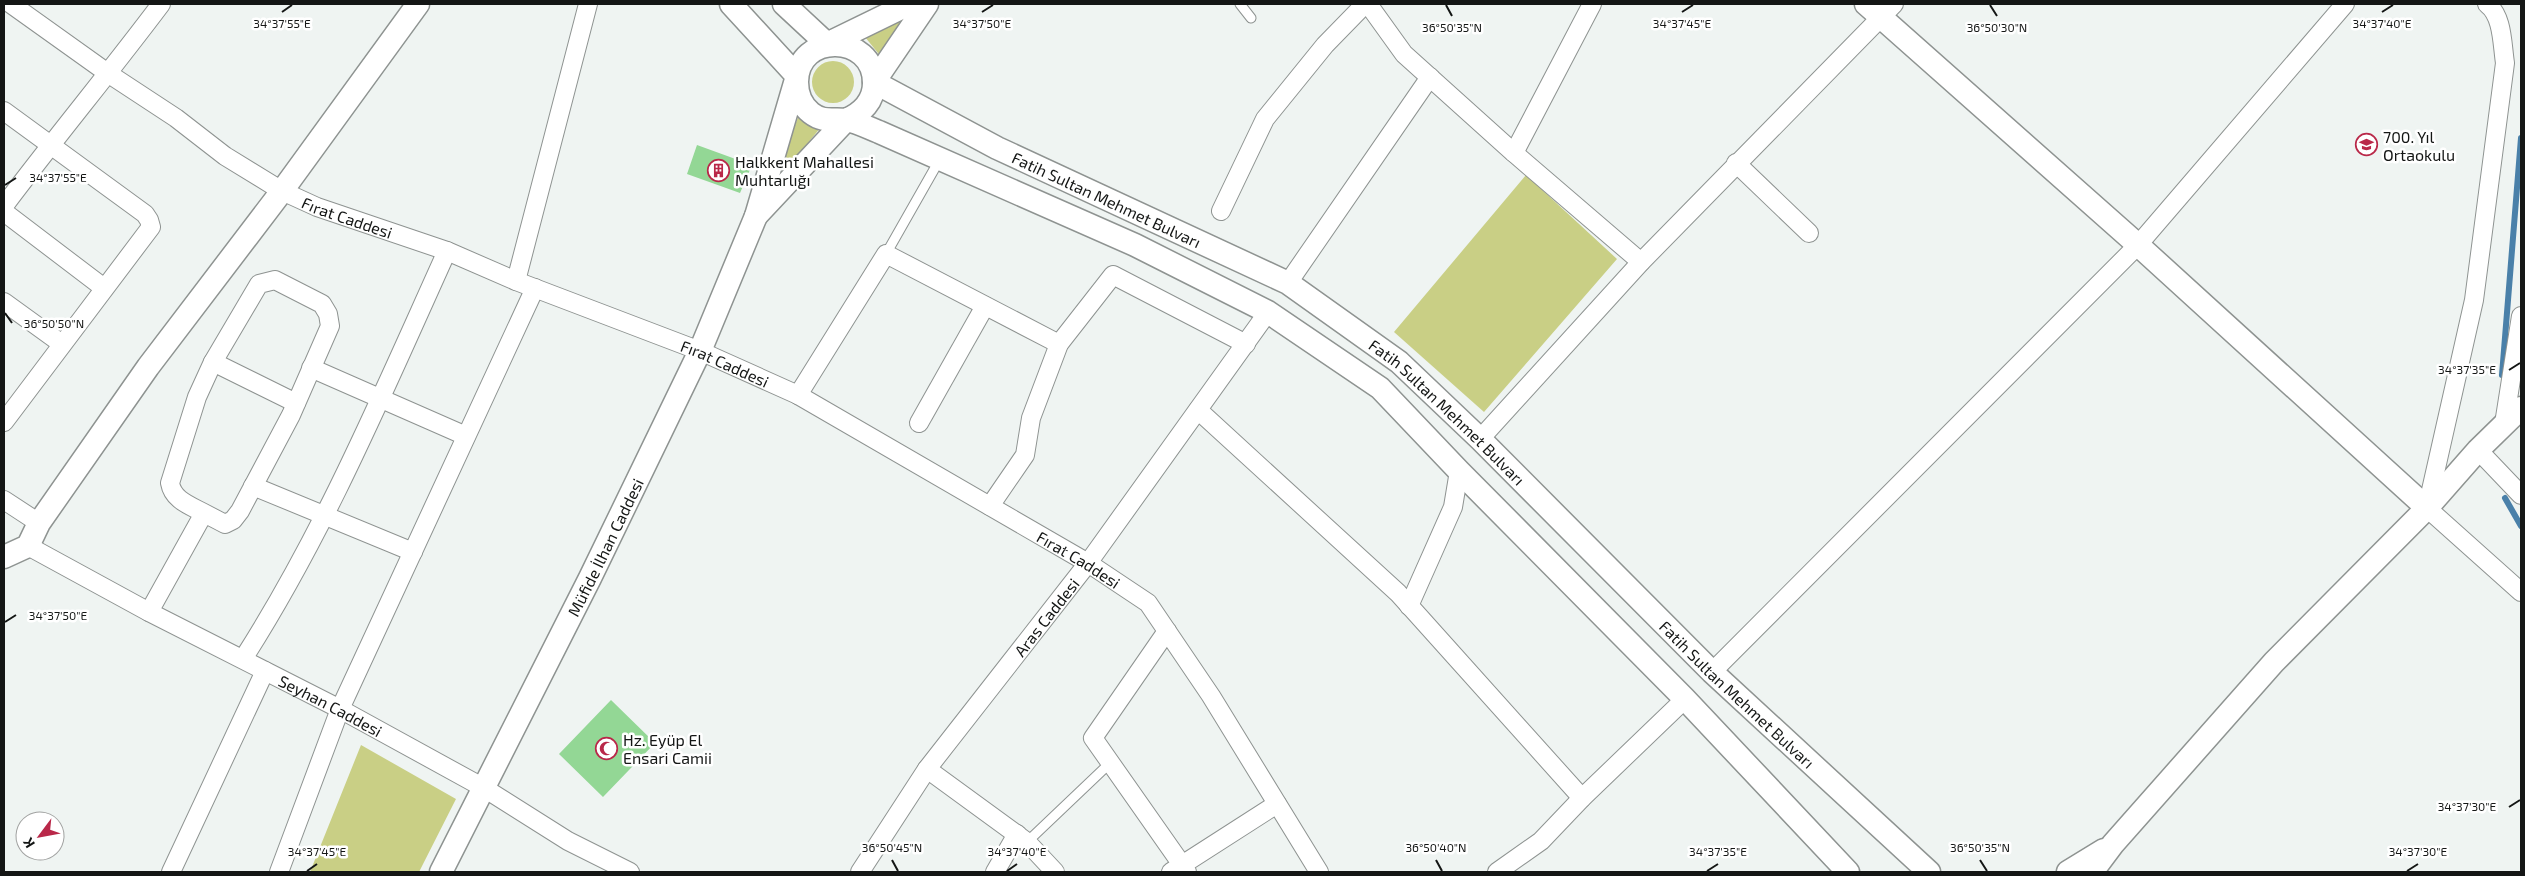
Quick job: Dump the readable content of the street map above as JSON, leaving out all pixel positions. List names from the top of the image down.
{
  "streets": {
    "street": [
      "Fatih Sultan Mehmet Bulvarı",
      "Fırat Caddesi",
      "Müfide İlhan Caddesi",
      "Aras Caddesi",
      "Seyhan Caddesi"
    ]
  },
  "crossings": [
    ["Fatih Sultan Mehmet Bulvarı", "Aras Caddesi"],
    ["Fırat Caddesi", "Müfide İlhan Caddesi"],
    ["Fırat Caddesi", "Aras Caddesi"],
    ["Müfide İlhan Caddesi", "Seyhan Caddesi"]
  ],
  "places": {
    "school or university": ["700. Yıl Ortaokulu"],
    "building": ["Halkkent Mahallesi Muhtarlığı"],
    "mosque": ["Hz. Eyüp El Ensari Camii"]
  },
  "north": "bottom left",
  "coordinates": [
    "34°37'55\"E",
    "34°37'50\"E",
    "34°37'45\"E",
    "34°37'40\"E",
    "36°50'35\"N",
    "36°50'30\"N",
    "36°50'50\"N",
    "34°37'35\"E",
    "34°37'30\"E",
    "36°50'45\"N",
    "36°50'40\"N"
  ]
}
